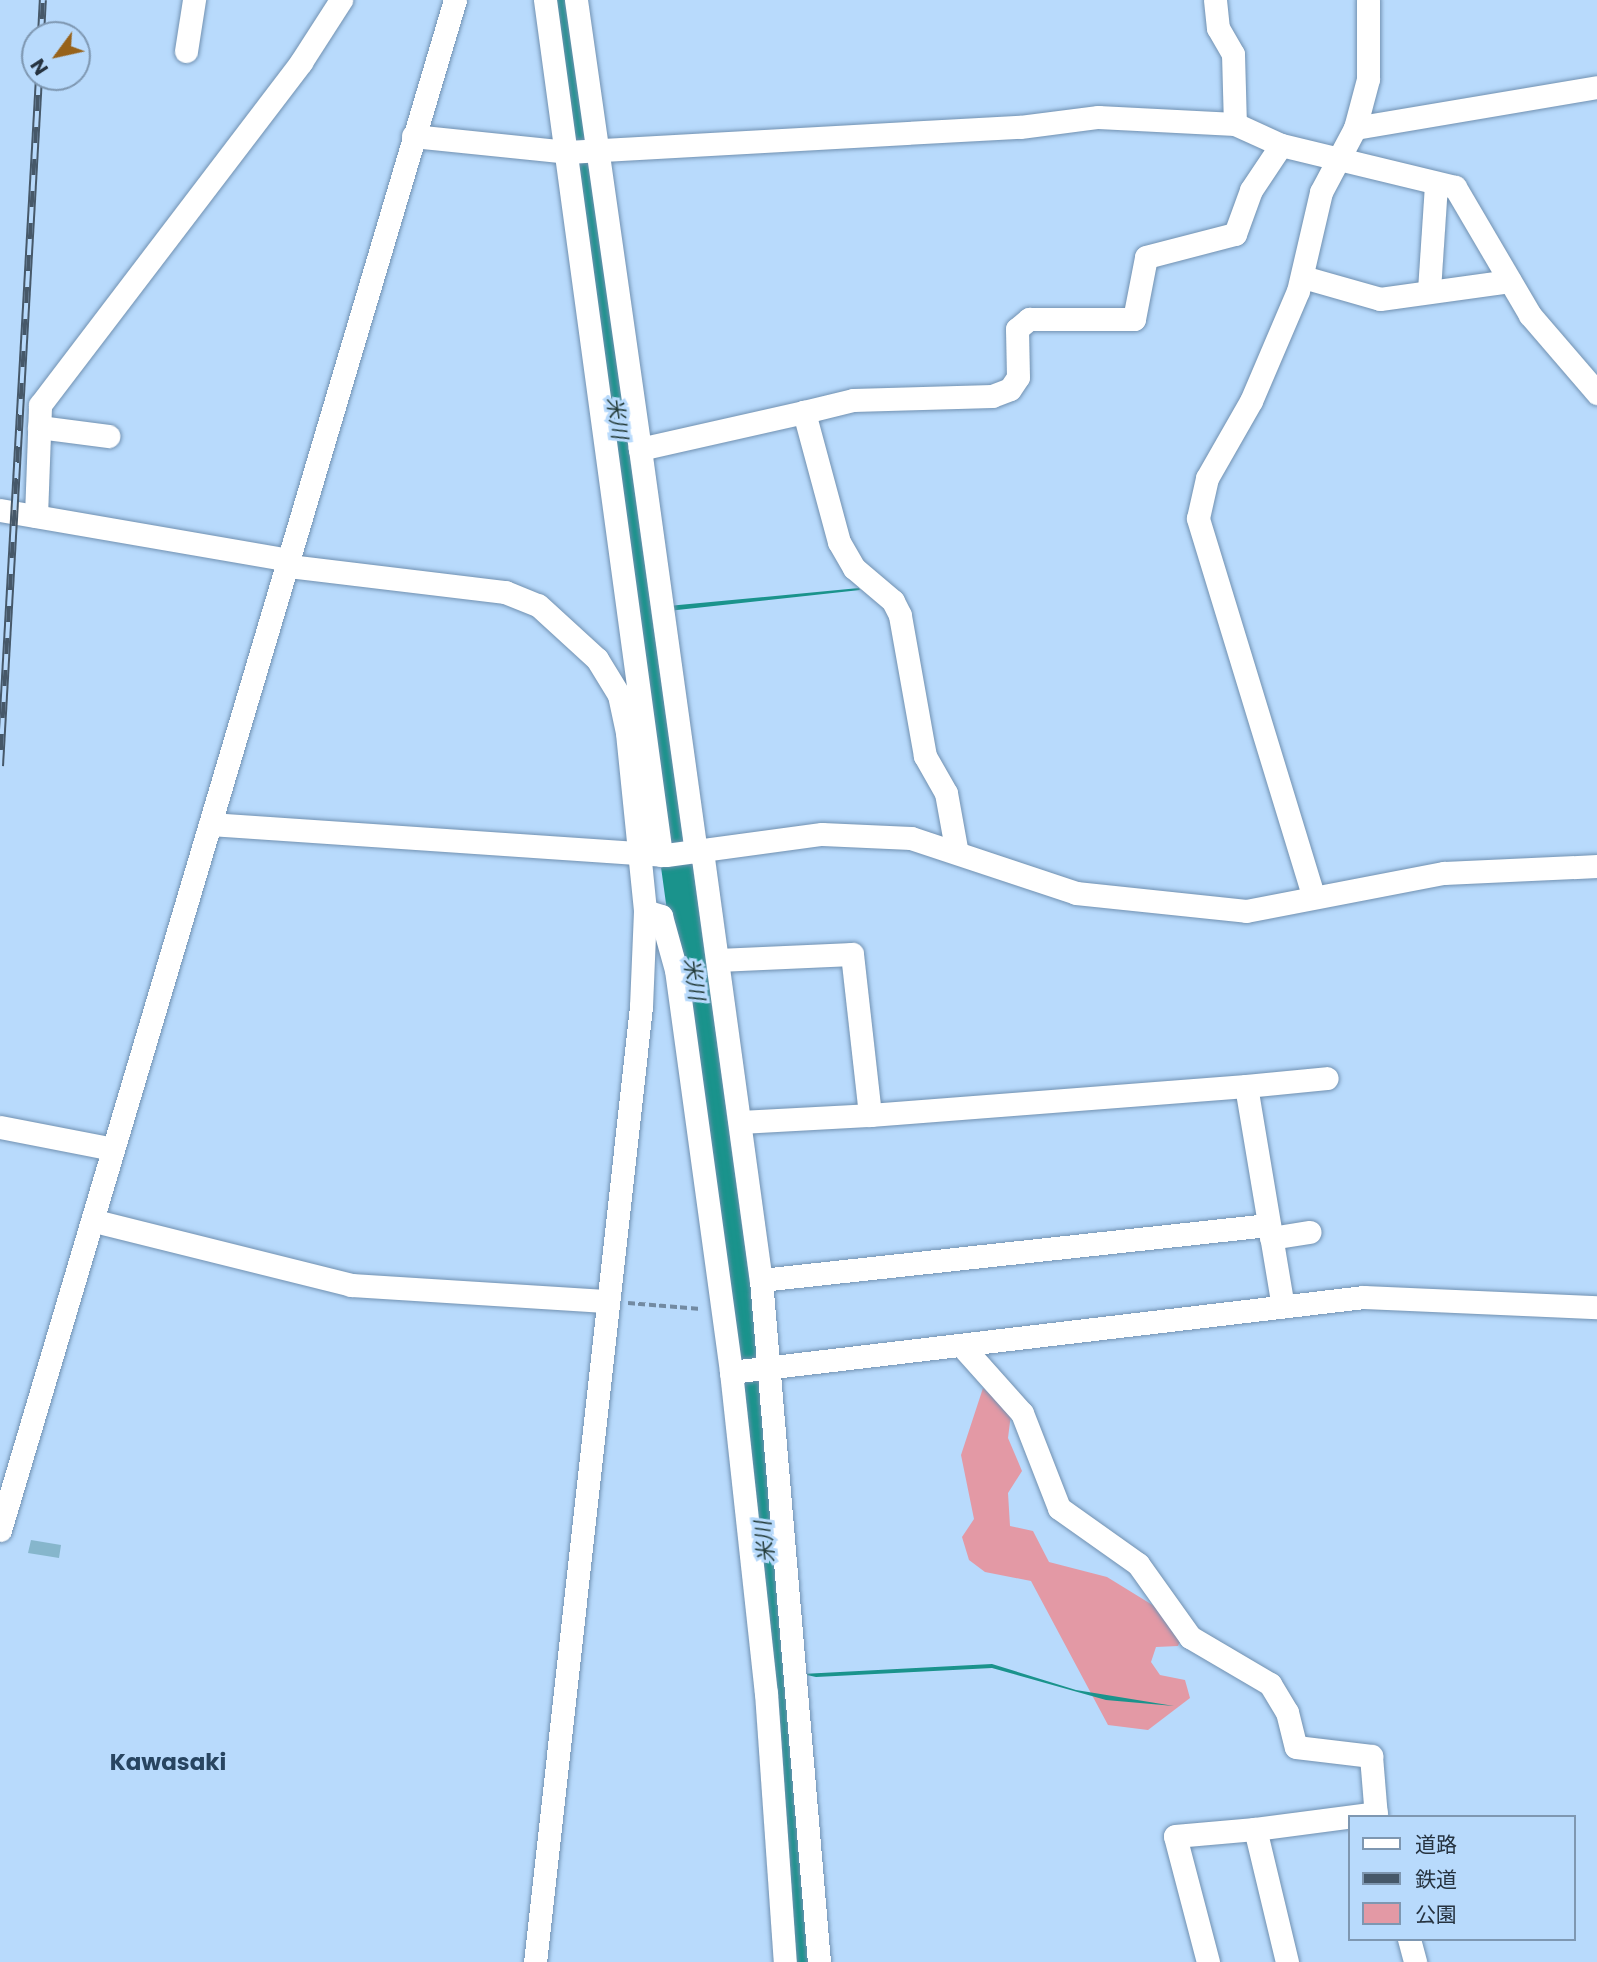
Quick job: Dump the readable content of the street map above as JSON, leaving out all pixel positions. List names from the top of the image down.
{
  "districts": ["Kawasaki"],
  "water": ["米川"],
  "legend": ["道路", "鉄道", "公園"],
  "north": "bottom left"
}
